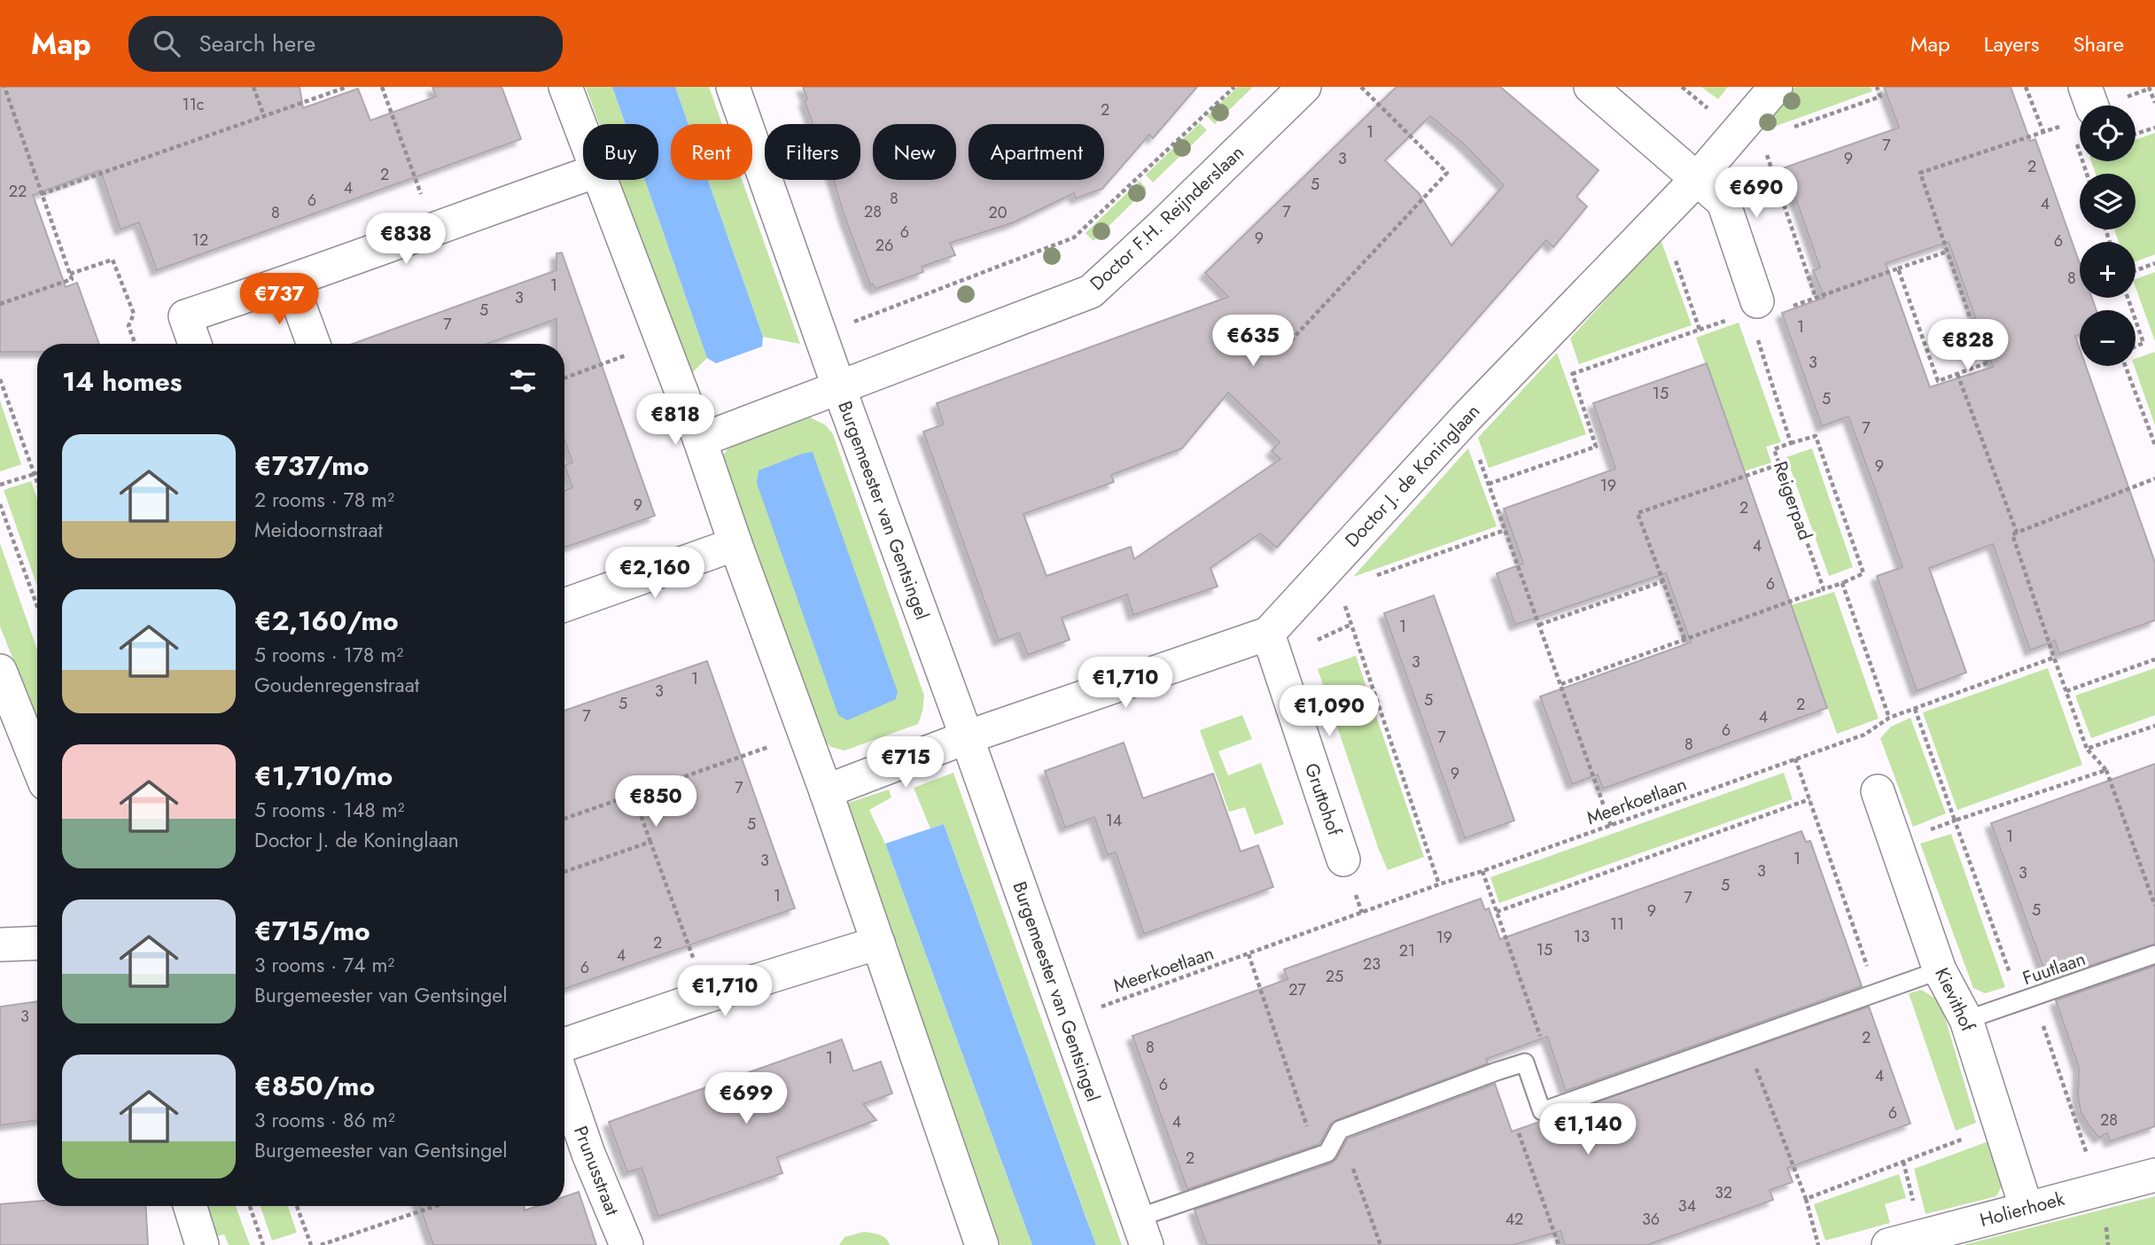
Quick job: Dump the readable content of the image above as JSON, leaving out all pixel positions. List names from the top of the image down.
{
  "streets": {
    "street": [
      "Doctor F.H. Reijnderslaan",
      "Doctor J. de Koninglaan",
      "Burgemeester van Gentsingel",
      "Gruttohof",
      "Kievithof",
      "Prunusstraat",
      "Holierhoek"
    ],
    "lane": ["Fuutlaan"],
    "path": ["Reigerpad", "Meerkoetlaan"]
  },
  "crossings": [
    ["Doctor F.H. Reijnderslaan", "Burgemeester van Gentsingel"],
    ["Doctor J. de Koninglaan", "Burgemeester van Gentsingel"],
    ["Doctor J. de Koninglaan", "Gruttohof"],
    ["Burgemeester van Gentsingel", "Meerkoetlaan"],
    ["Fuutlaan", "Kievithof"],
    ["Kievithof", "Holierhoek"]
  ],
  "house_numbers": [
    "11c",
    "2",
    "1",
    "7",
    "3",
    "9",
    "2",
    "2",
    "5",
    "4",
    "22",
    "8",
    "6",
    "4",
    "28",
    "7",
    "8",
    "20",
    "6",
    "9",
    "12",
    "6",
    "26",
    "8",
    "1",
    "3",
    "5",
    "7",
    "1",
    "3",
    "15",
    "5",
    "7",
    "9",
    "19",
    "9",
    "2",
    "4",
    "6",
    "1",
    "3",
    "1",
    "3",
    "5",
    "5",
    "2",
    "7",
    "4",
    "6",
    "7",
    "8",
    "9",
    "7",
    "14",
    "5",
    "1",
    "1",
    "3",
    "3",
    "3",
    "5",
    "1",
    "7",
    "5",
    "9",
    "11",
    "13",
    "19",
    "2",
    "15",
    "21",
    "4",
    "23",
    "6",
    "25",
    "27",
    "3",
    "2",
    "8",
    "1",
    "4",
    "6",
    "6",
    "28",
    "4",
    "2",
    "32",
    "34",
    "42",
    "36"
  ],
  "page": {
    "header": "Map",
    "search": "Search here",
    "nav": ["Map", "Layers", "Share"],
    "map_buttons": ["+", "−"],
    "chip": [
      "Buy",
      "Rent",
      "Filters",
      "New",
      "Apartment"
    ],
    "price": [
      "€690",
      "€838",
      "€737",
      "€635",
      "€828",
      "€818",
      "€2,160",
      "€1,710",
      "€1,090",
      "€715",
      "€850",
      "€1,710",
      "€699",
      "€1,140"
    ],
    "heading": "14 homes",
    "list": [
      {
        "name": "€737/mo",
        "note": "2 rooms · 78 m² · Meidoornstraat"
      },
      {
        "name": "€2,160/mo",
        "note": "5 rooms · 178 m² · Goudenregenstraat"
      },
      {
        "name": "€1,710/mo",
        "note": "5 rooms · 148 m² · Doctor J. de Koninglaan"
      },
      {
        "name": "€715/mo",
        "note": "3 rooms · 74 m² · Burgemeester van Gentsingel"
      },
      {
        "name": "€850/mo",
        "note": "3 rooms · 86 m² · Burgemeester van Gentsingel"
      }
    ]
  }
}
